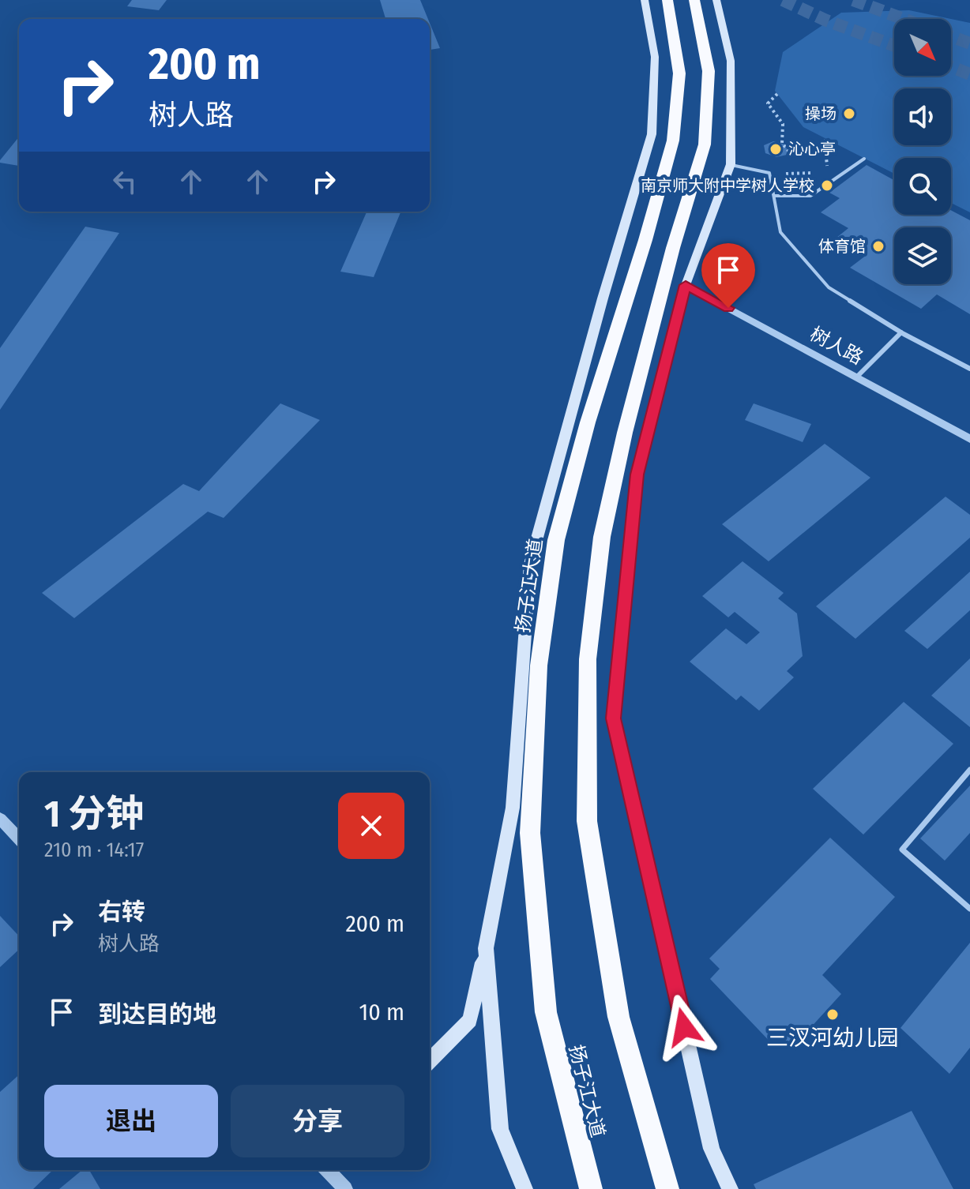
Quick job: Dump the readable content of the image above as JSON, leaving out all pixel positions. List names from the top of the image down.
{
  "streets": {
    "highway": ["扬子江大道"],
    "street": ["树人路"]
  },
  "places": [
    "操场",
    "沁心亭",
    "南京师大附中学树人学校",
    "体育馆",
    "三汊河幼儿园"
  ],
  "north": "bottom right",
  "page": {
    "turn": ["200 m", "树人路"],
    "heading": ["1 分钟", "210 m · 14:17"],
    "list": [
      {
        "name": "右转",
        "note": "树人路",
        "value": "200 m"
      },
      {
        "name": "到达目的地",
        "value": "10 m"
      }
    ],
    "buttons": ["退出", "分享"]
  }
}
